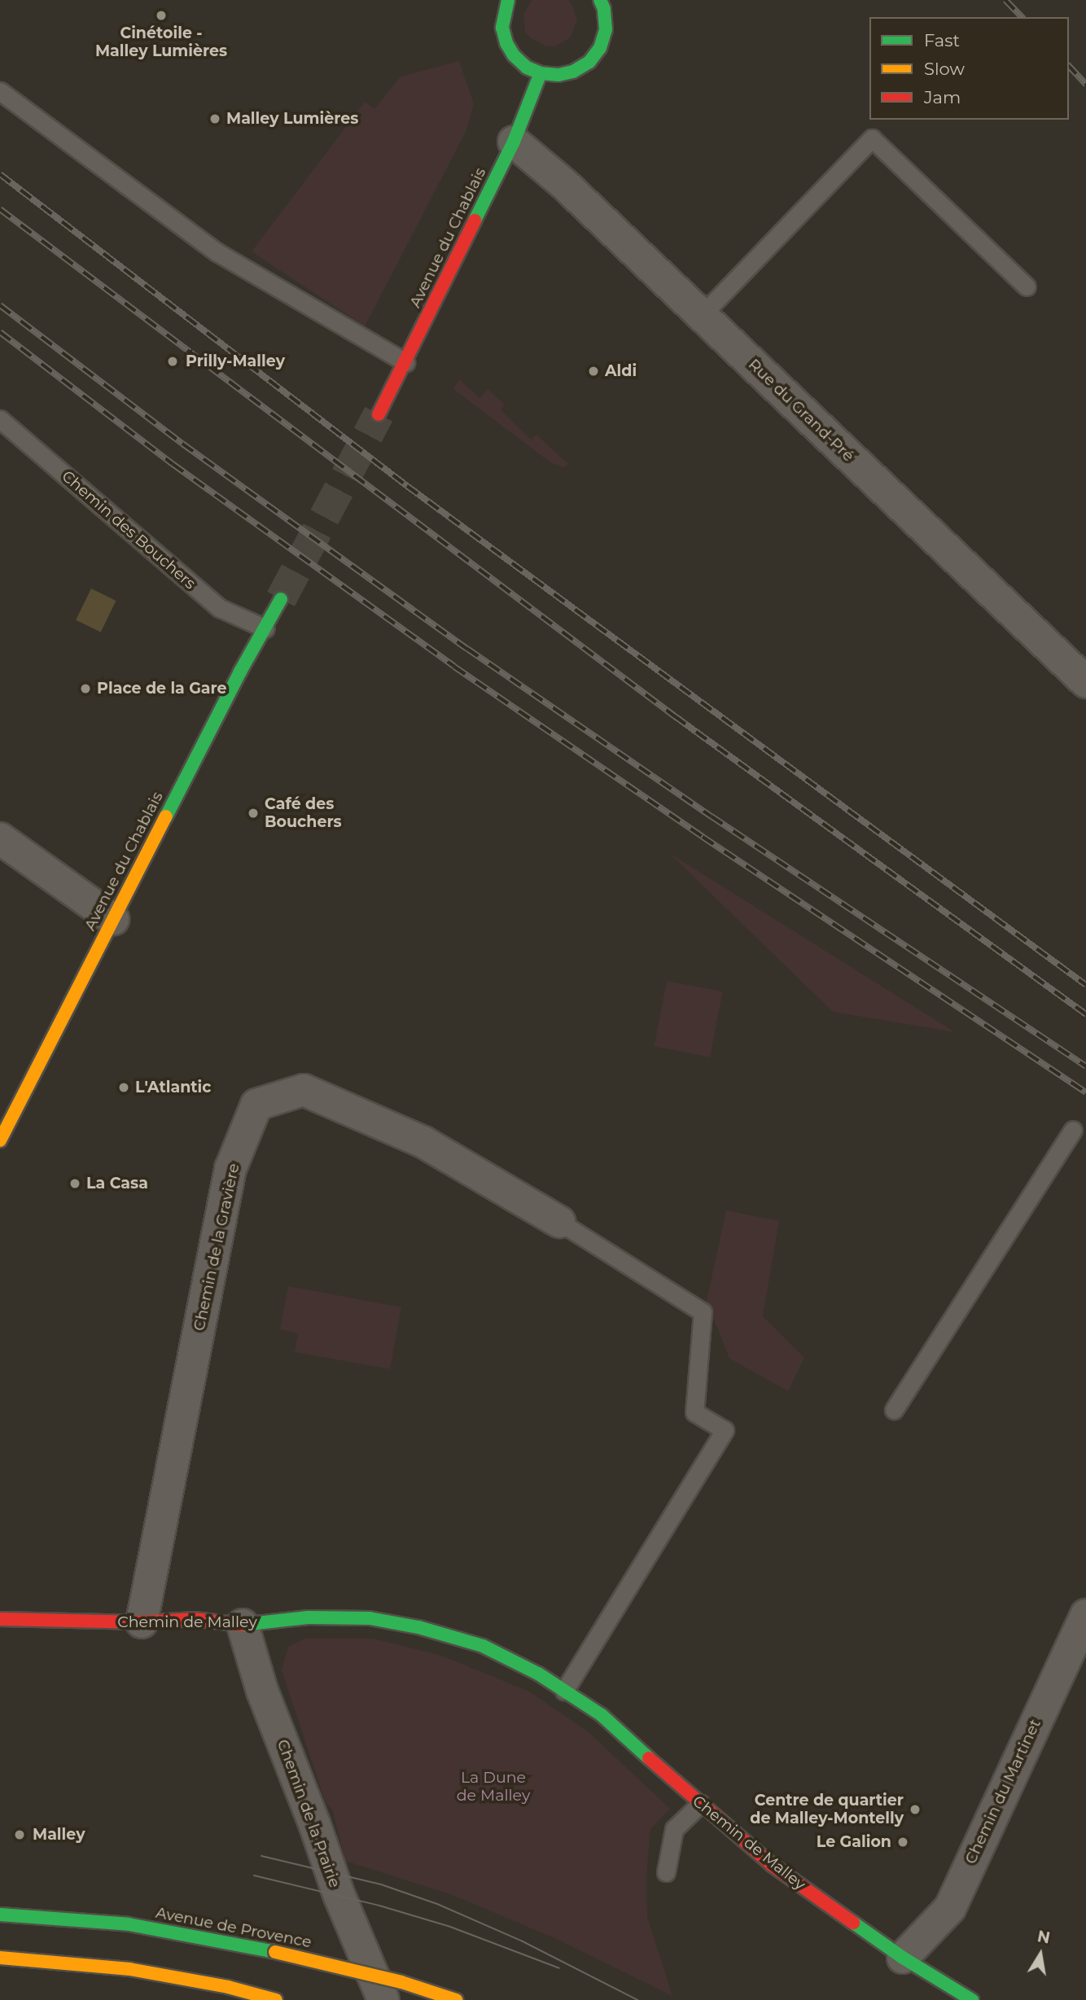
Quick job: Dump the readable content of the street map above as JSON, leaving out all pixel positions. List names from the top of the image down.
{
  "streets": {
    "main road": ["Avenue du Chablais", "Chemin de Malley", "Avenue de Provence"],
    "street": [
      "Rue du Grand-Pré",
      "Chemin de la Gravière",
      "Chemin du Martinet",
      "Chemin de la Prairie"
    ],
    "lane": ["Chemin des Bouchers"]
  },
  "crossings": [
    ["Avenue du Chablais", "Rue du Grand-Pré"],
    ["Avenue du Chablais", "Chemin des Bouchers"],
    ["Chemin de la Gravière", "Chemin de Malley"],
    ["Chemin de Malley", "Chemin du Martinet"],
    ["Chemin de Malley", "Chemin de la Prairie"]
  ],
  "parks": ["La Dune de Malley"],
  "places": [
    "Cinétoile - Malley Lumières",
    "Malley Lumières",
    "Prilly-Malley",
    "Aldi",
    "Place de la Gare",
    "Café des Bouchers",
    "L'Atlantic",
    "La Casa",
    "Centre de quartier de Malley-Montelly",
    "Malley",
    "Le Galion"
  ],
  "legend": ["Fast", "Slow", "Jam"],
  "north": "top"
}
